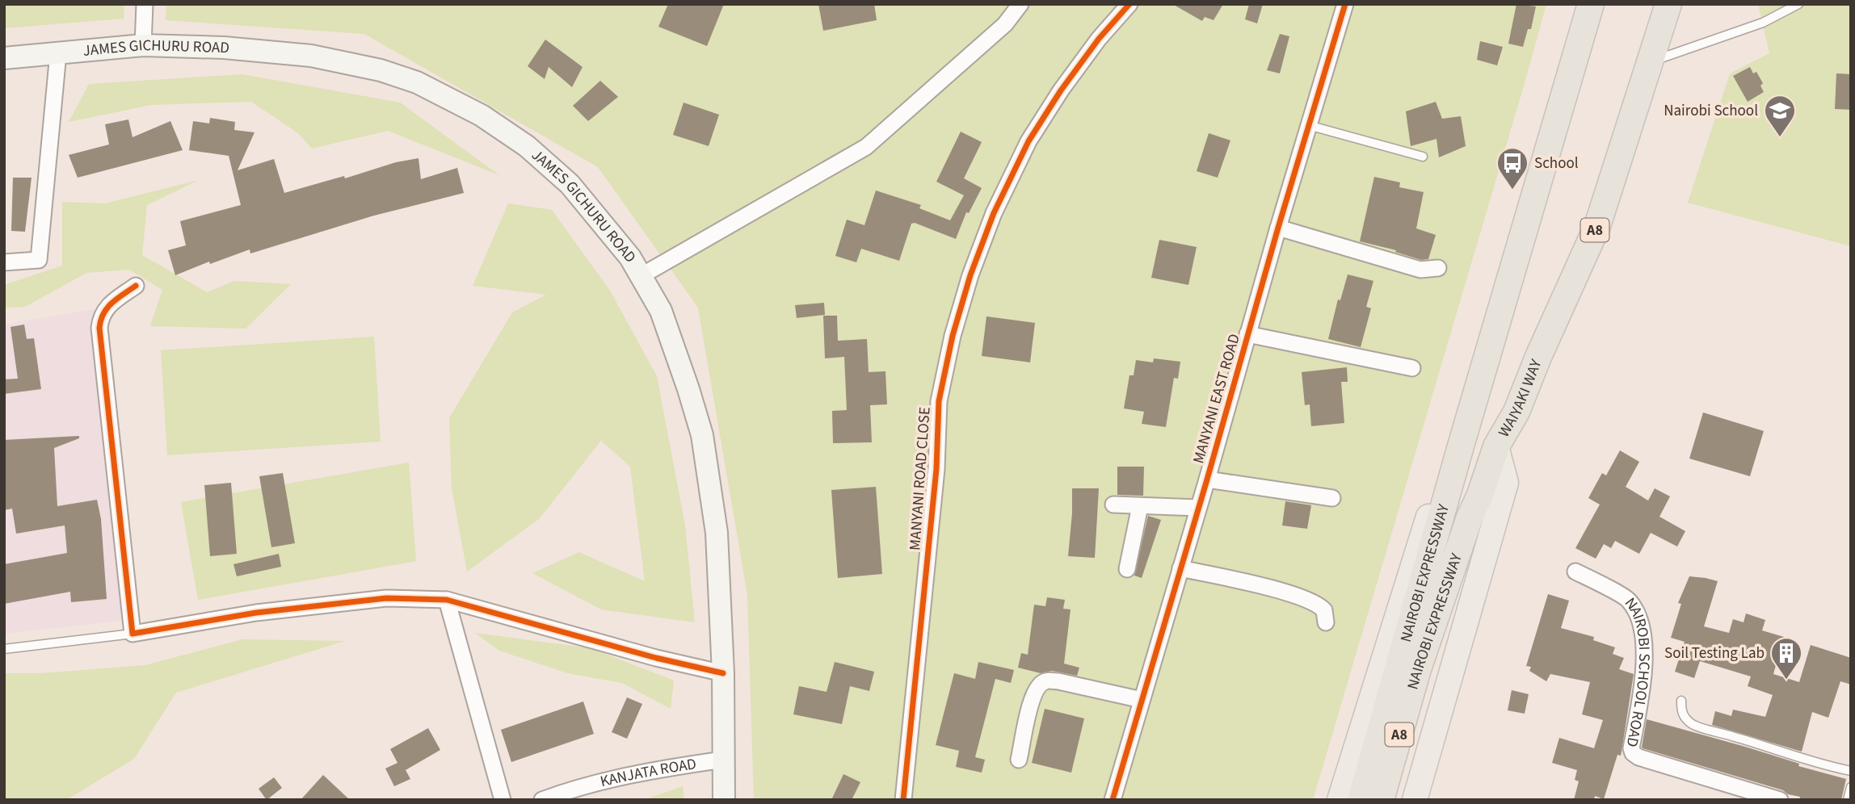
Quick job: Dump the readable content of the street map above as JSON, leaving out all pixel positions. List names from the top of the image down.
{
  "streets": {
    "highway": ["A8", "WAIYAKI WAY", "NAIROBI EXPRESSWAY"],
    "main road": ["JAMES GICHURU ROAD"],
    "street": [
      "MANYANI EAST ROAD",
      "MANYANI ROAD CLOSE",
      "NAIROBI SCHOOL ROAD",
      "KANJATA ROAD"
    ]
  },
  "crossings": [
    ["JAMES GICHURU ROAD", "KANJATA ROAD"],
    ["A8", "NAIROBI EXPRESSWAY"],
    ["WAIYAKI WAY", "NAIROBI EXPRESSWAY"]
  ],
  "places": {
    "school or university": ["Nairobi School"],
    "bus stop": ["School"],
    "building": ["Soil Testing Lab"]
  }
}
